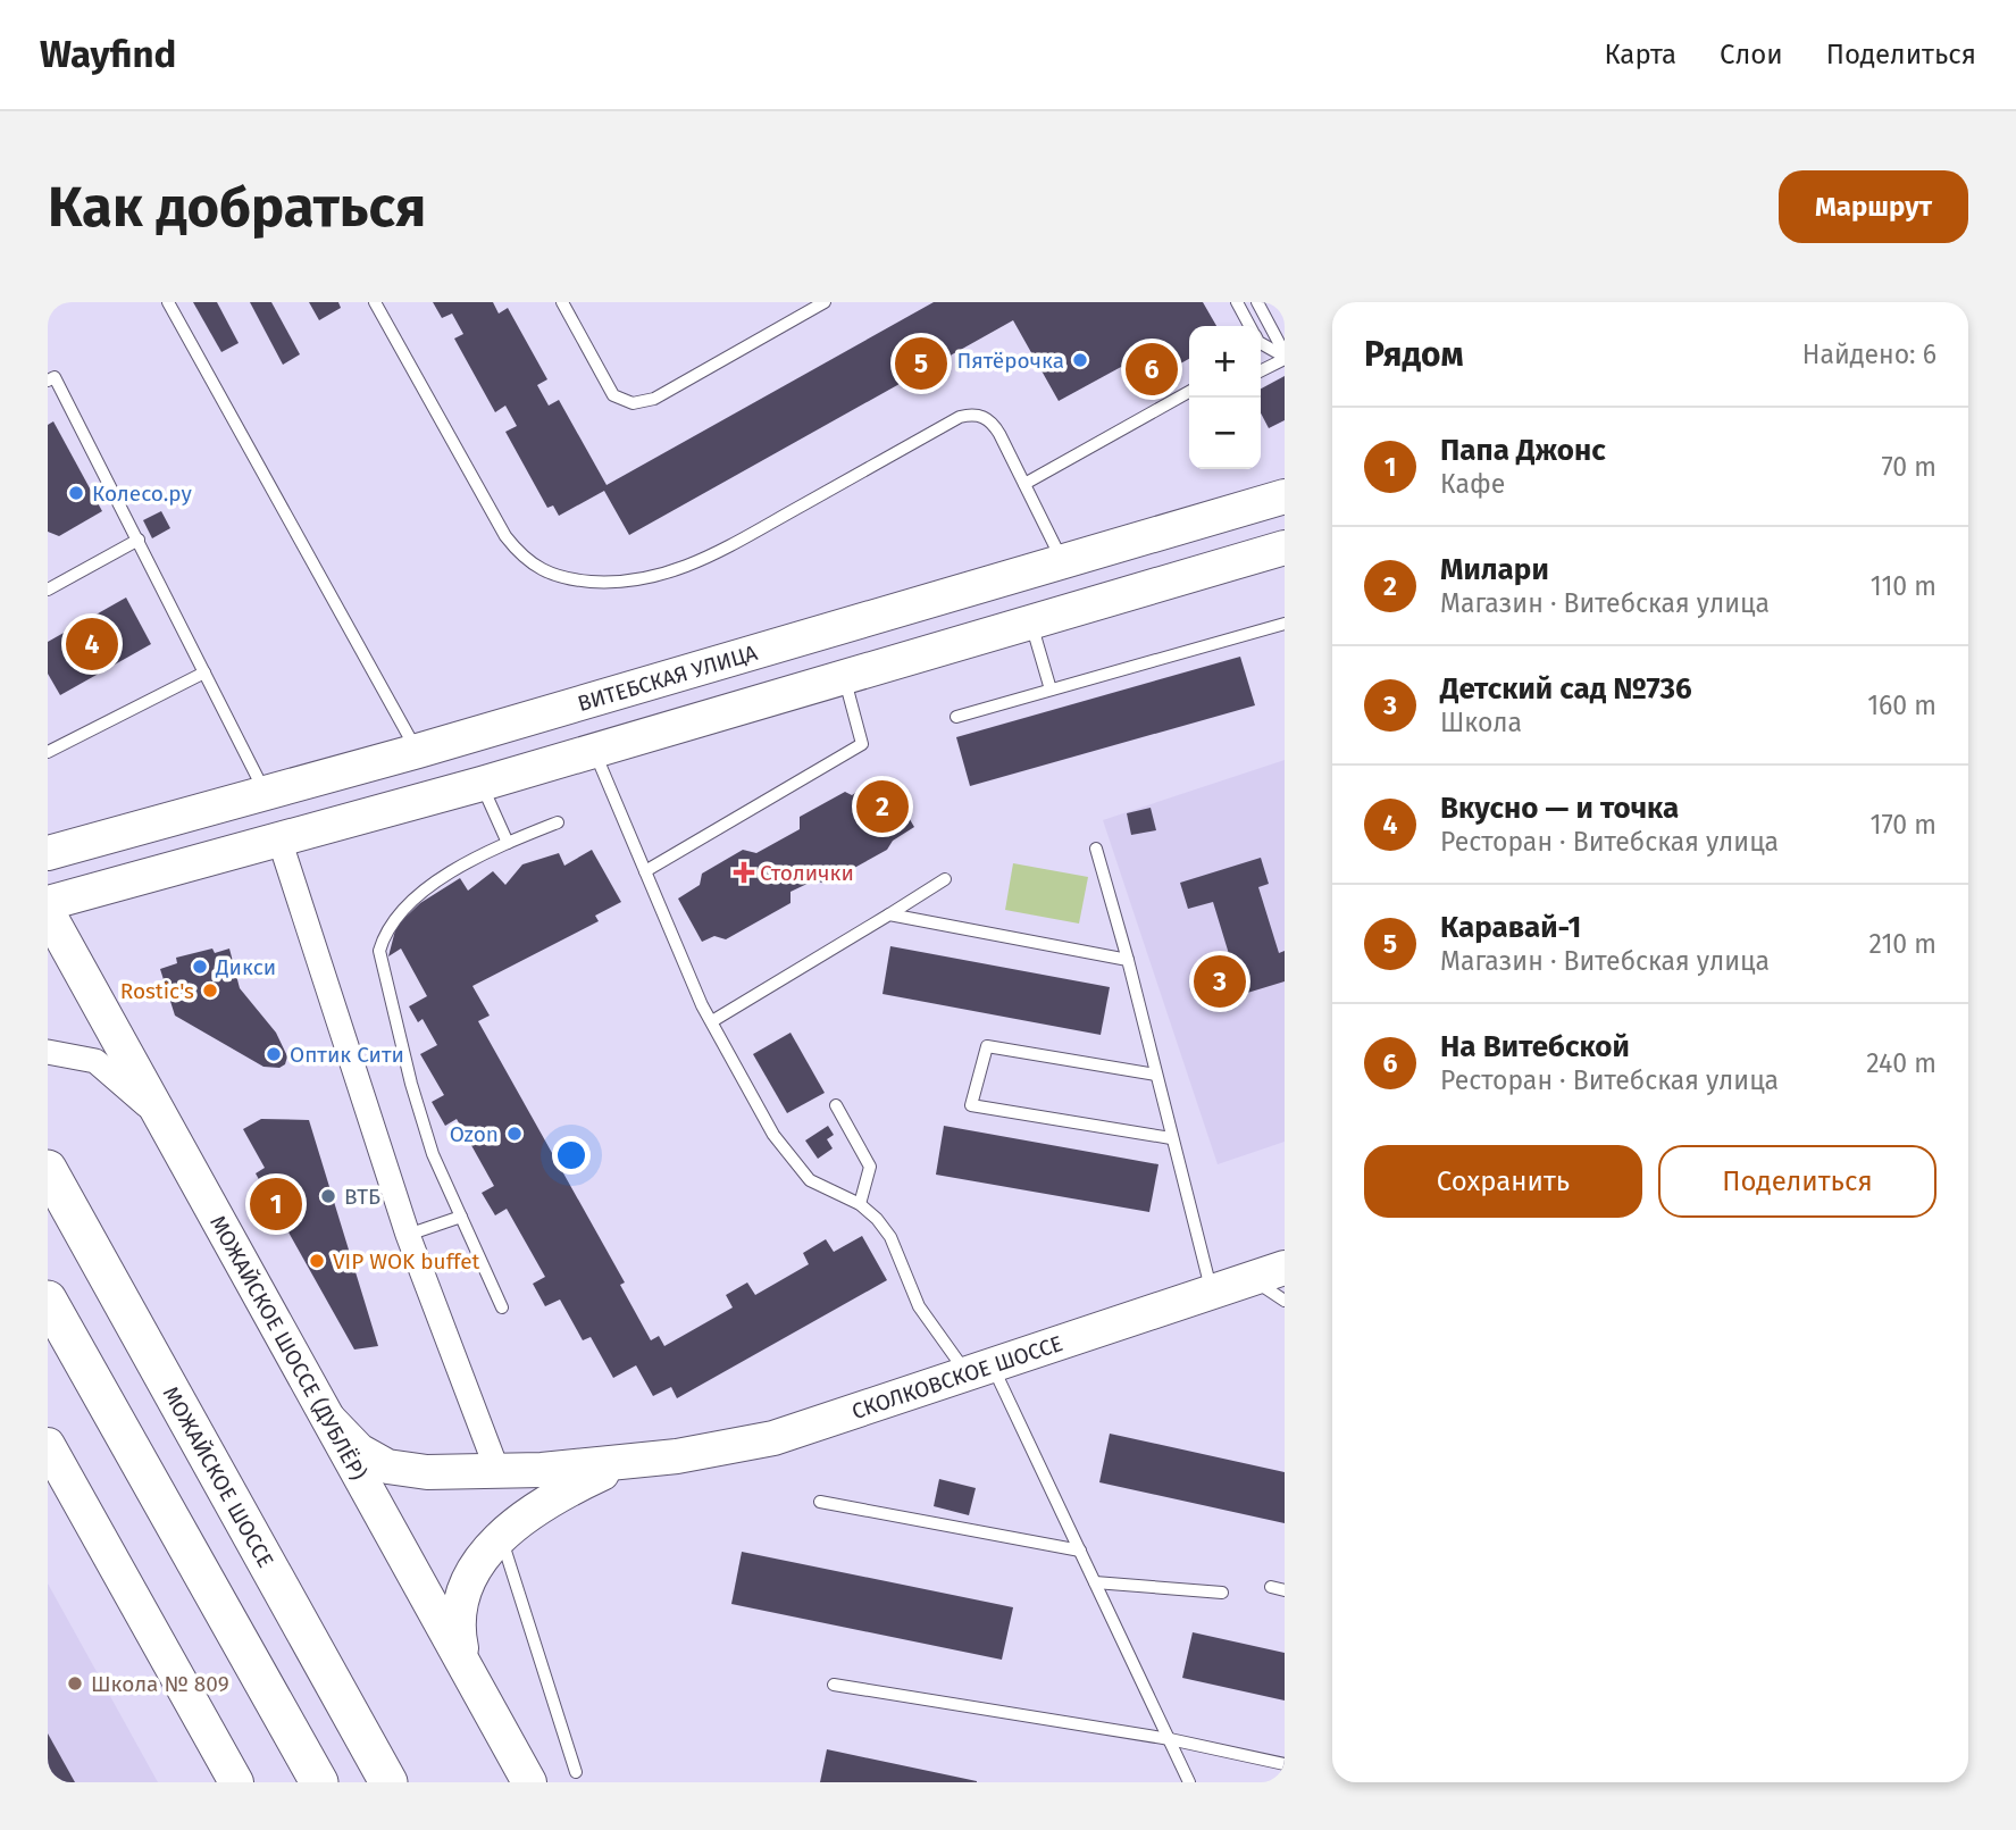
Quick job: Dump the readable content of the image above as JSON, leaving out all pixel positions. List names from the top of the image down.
{
  "streets": {
    "main road": [
      "ВИТЕБСКАЯ УЛИЦА",
      "МОЖАЙСКОЕ ШОССЕ (ДУБЛЁР)",
      "СКОЛКОВСКОЕ ШОССЕ",
      "МОЖАЙСКОЕ ШОССЕ"
    ]
  },
  "crossings": [
    ["МОЖАЙСКОЕ ШОССЕ (ДУБЛЁР)", "СКОЛКОВСКОЕ ШОССЕ"]
  ],
  "places": {
    "other": [
      "Пятёрочка",
      "Колесо.ру",
      "Дикси",
      "Rostic's",
      "Оптик Сити",
      "Ozon",
      "ВТБ",
      "VIP WOK buffet",
      "Школа № 809"
    ],
    "health": ["Столички"]
  },
  "page": {
    "header": "Wayfind",
    "nav": ["Карта", "Слои", "Поделиться"],
    "buttons": [
      "Маршрут",
      ["Сохранить", "Поделиться"]
    ],
    "title": "Как добраться",
    "heading": ["Рядом", "Найдено: 6"],
    "map_buttons": ["+", "−"],
    "pins": [
      "5",
      "6",
      "4",
      "2",
      "3",
      "1"
    ],
    "list": [
      {
        "mark": "1",
        "name": "Папа Джонс",
        "note": "Кафе",
        "value": "70 m"
      },
      {
        "mark": "2",
        "name": "Милари",
        "note": "Магазин · Витебская улица",
        "value": "110 m"
      },
      {
        "mark": "3",
        "name": "Детский сад №736",
        "note": "Школа",
        "value": "160 m"
      },
      {
        "mark": "4",
        "name": "Вкусно — и точка",
        "note": "Ресторан · Витебская улица",
        "value": "170 m"
      },
      {
        "mark": "5",
        "name": "Каравай-1",
        "note": "Магазин · Витебская улица",
        "value": "210 m"
      },
      {
        "mark": "6",
        "name": "На Витебской",
        "note": "Ресторан · Витебская улица",
        "value": "240 m"
      }
    ]
  }
}
